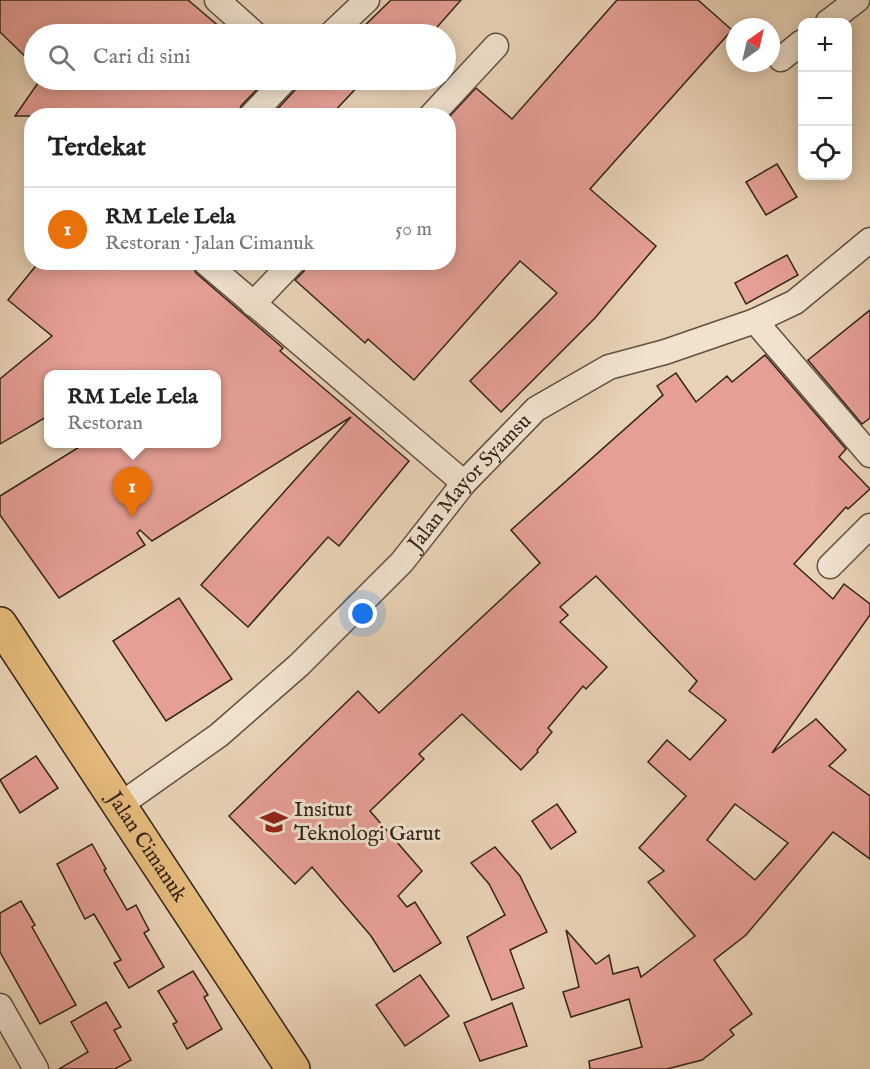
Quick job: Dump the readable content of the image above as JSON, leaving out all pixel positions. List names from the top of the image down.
{
  "streets": {
    "main road": ["Jalan Cimanuk"],
    "street": ["Jalan Mayor Syamsu"]
  },
  "crossings": [
    ["Jalan Mayor Syamsu", "Jalan Cimanuk"]
  ],
  "places": {
    "school or university": ["Insitut Teknologi Garut"]
  },
  "north": "top right",
  "page": {
    "map_buttons": ["+", "−"],
    "search": "Cari di sini",
    "heading": "Terdekat",
    "list": [
      {
        "mark": "1",
        "name": "RM Lele Lela",
        "note": "Restoran · Jalan Cimanuk",
        "value": "50 m"
      }
    ],
    "popup": ["RM Lele Lela", "Restoran"],
    "pins": "1"
  }
}
